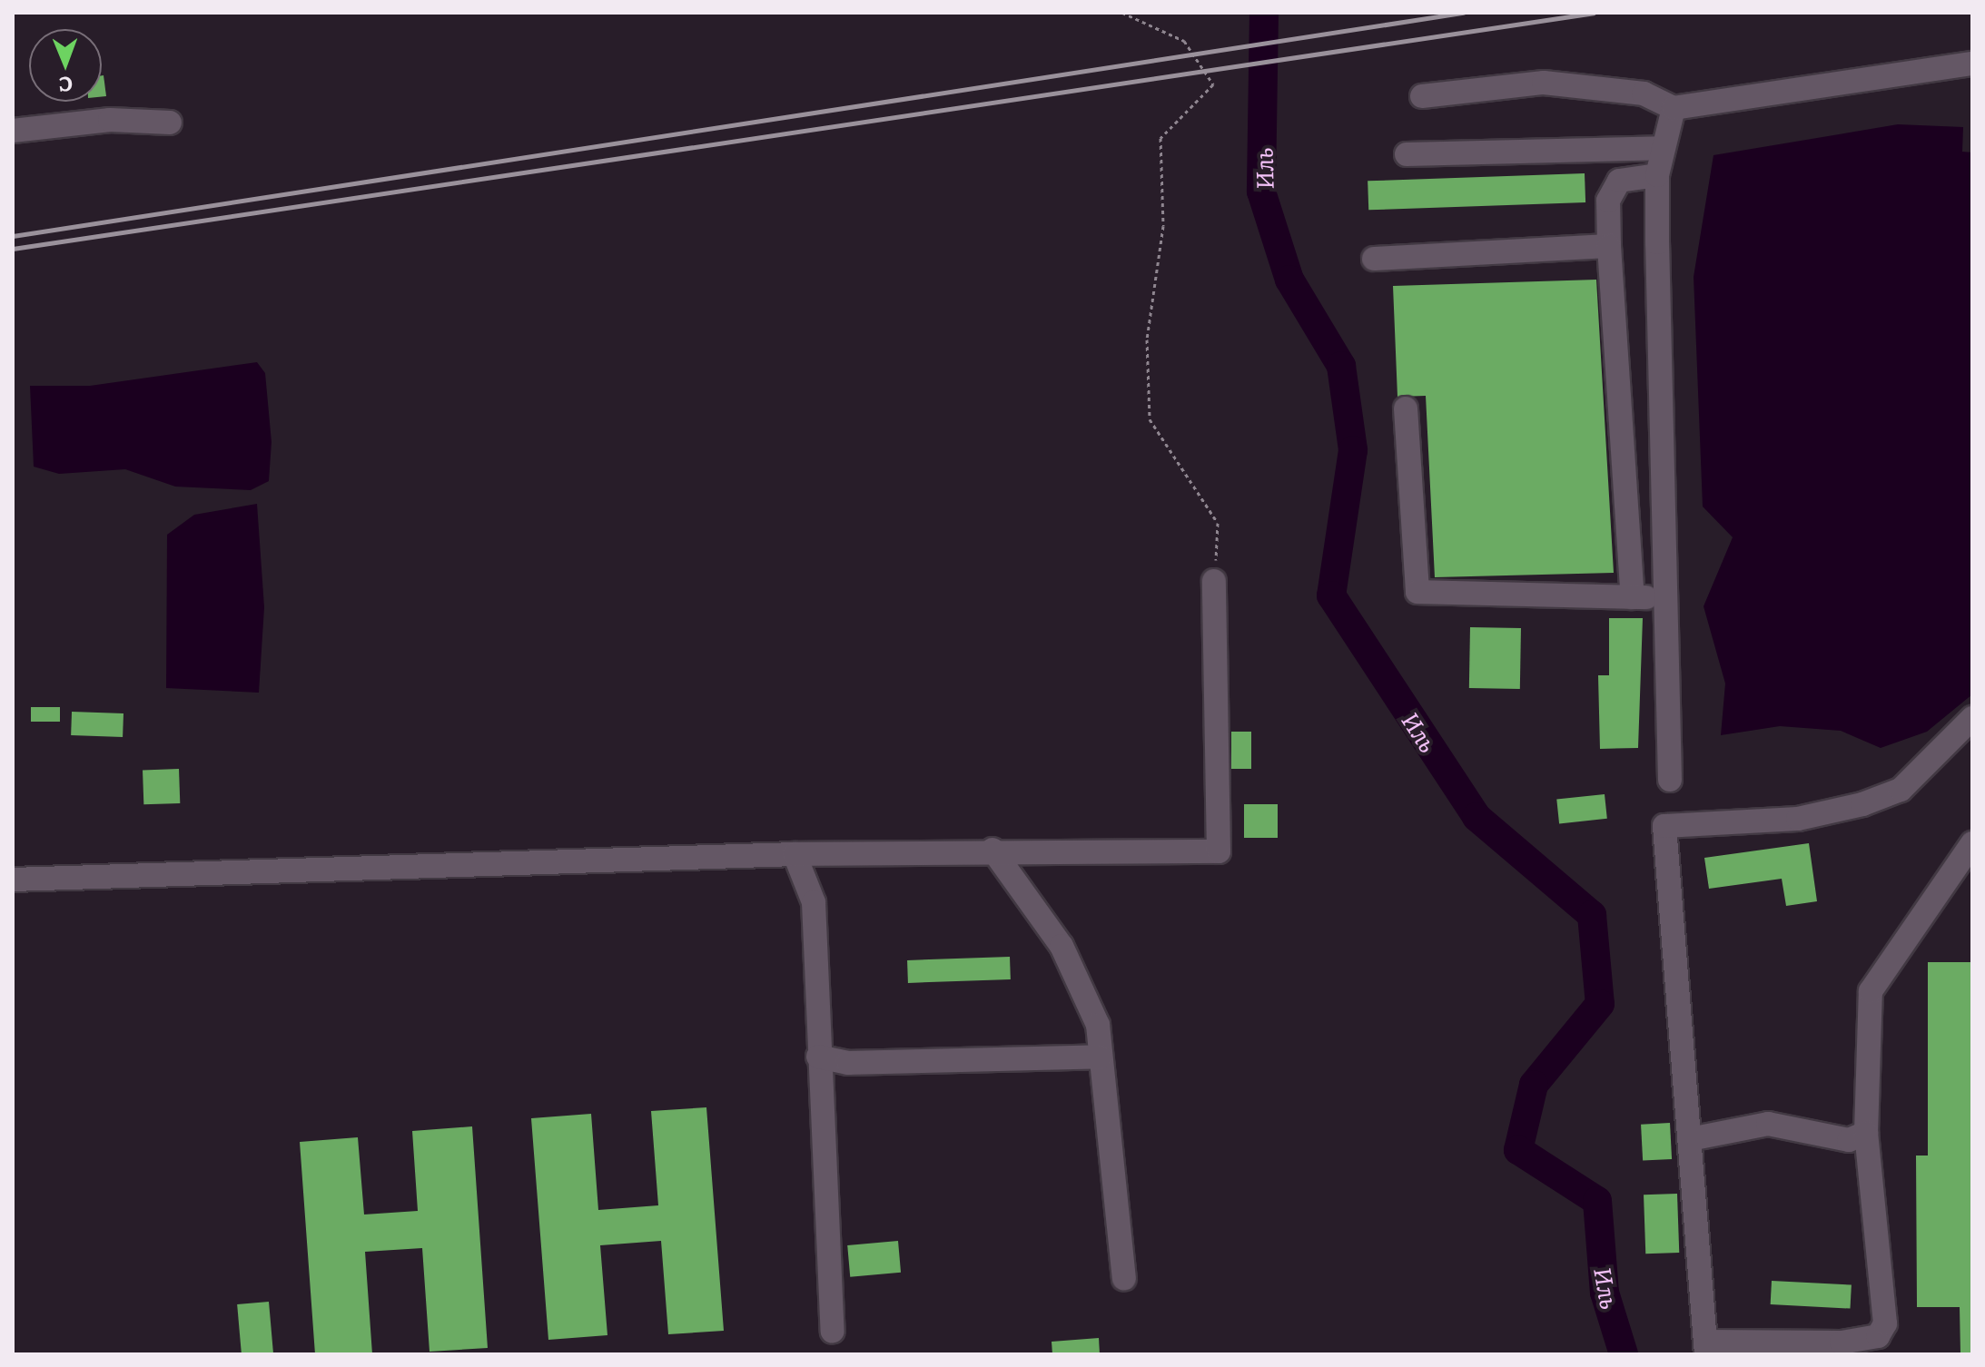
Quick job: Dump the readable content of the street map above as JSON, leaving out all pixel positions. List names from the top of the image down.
{
  "water": ["Иль"],
  "north": "bottom"
}
